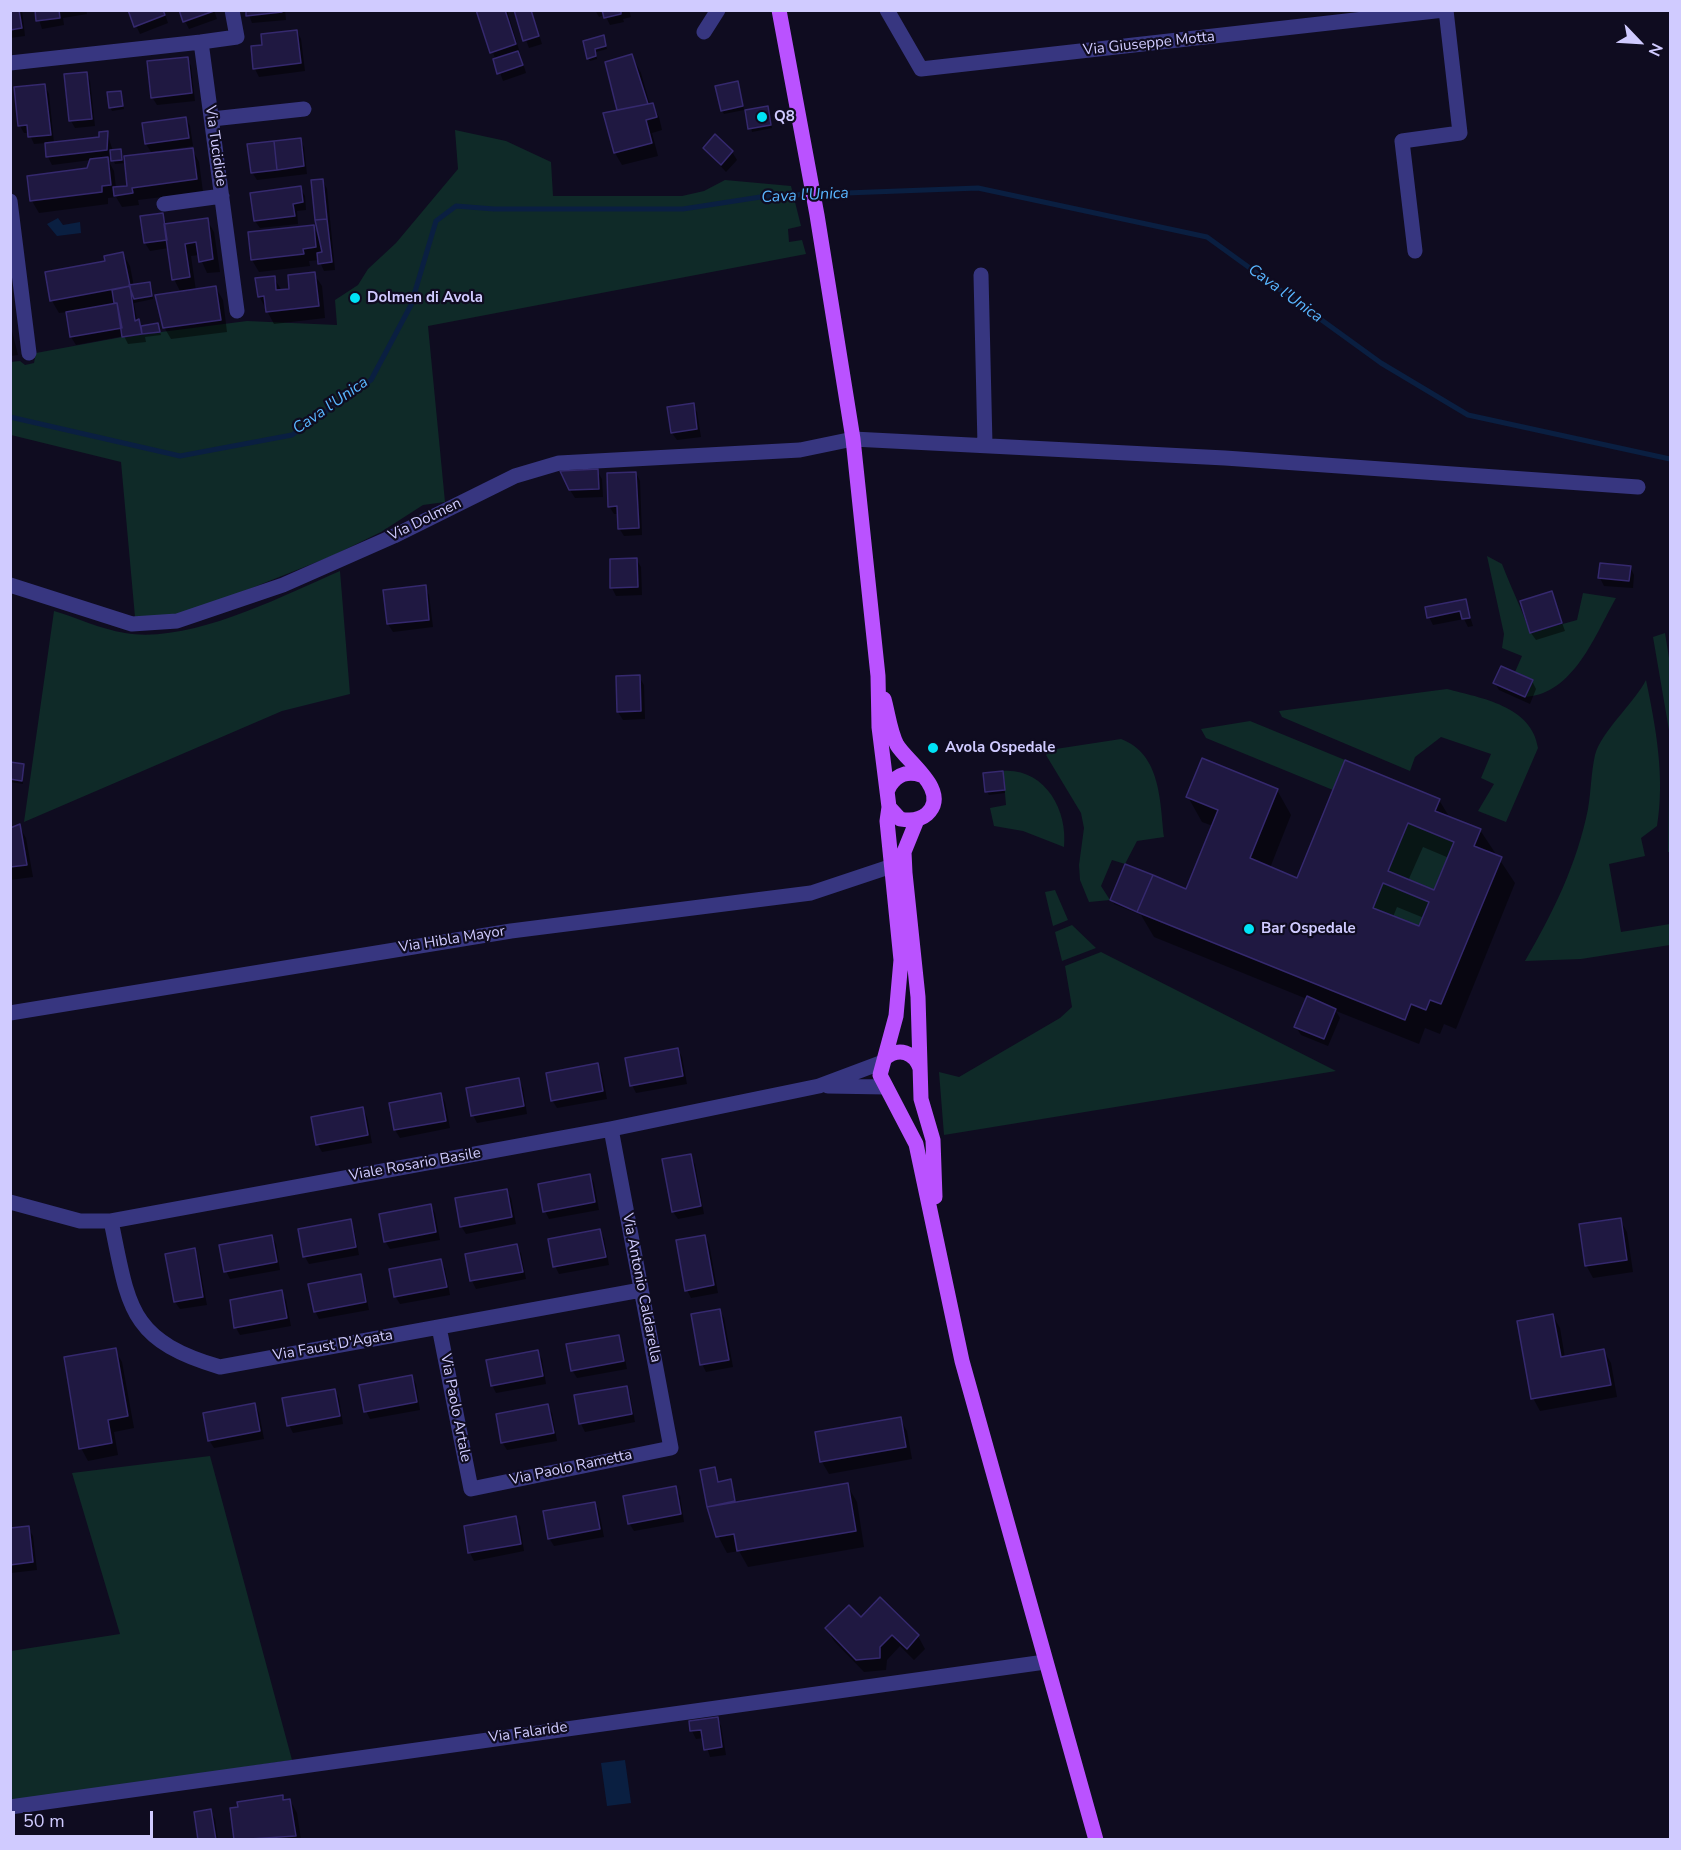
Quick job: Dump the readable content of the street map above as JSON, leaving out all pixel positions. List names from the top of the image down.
{
  "streets": {
    "street": [
      "Via Giuseppe Motta",
      "Via Tucidide",
      "Via Dolmen",
      "Via Hibla Mayor",
      "Viale Rosario Basile",
      "Via Antonio Caldarella",
      "Via Faust D'Agata",
      "Via Paolo Artale",
      "Via Paolo Rametta",
      "Via Falaride"
    ]
  },
  "crossings": [
    ["Viale Rosario Basile", "Via Antonio Caldarella"],
    ["Viale Rosario Basile", "Via Faust D'Agata"],
    ["Via Antonio Caldarella", "Via Faust D'Agata"],
    ["Via Antonio Caldarella", "Via Paolo Rametta"],
    ["Via Faust D'Agata", "Via Paolo Artale"],
    ["Via Paolo Artale", "Via Paolo Rametta"]
  ],
  "water": ["Cava l'Unica"],
  "places": [
    "Q8",
    "Dolmen di Avola",
    "Avola Ospedale",
    "Bar Ospedale"
  ],
  "scale_bar": "50 m",
  "north": "bottom right"
}
